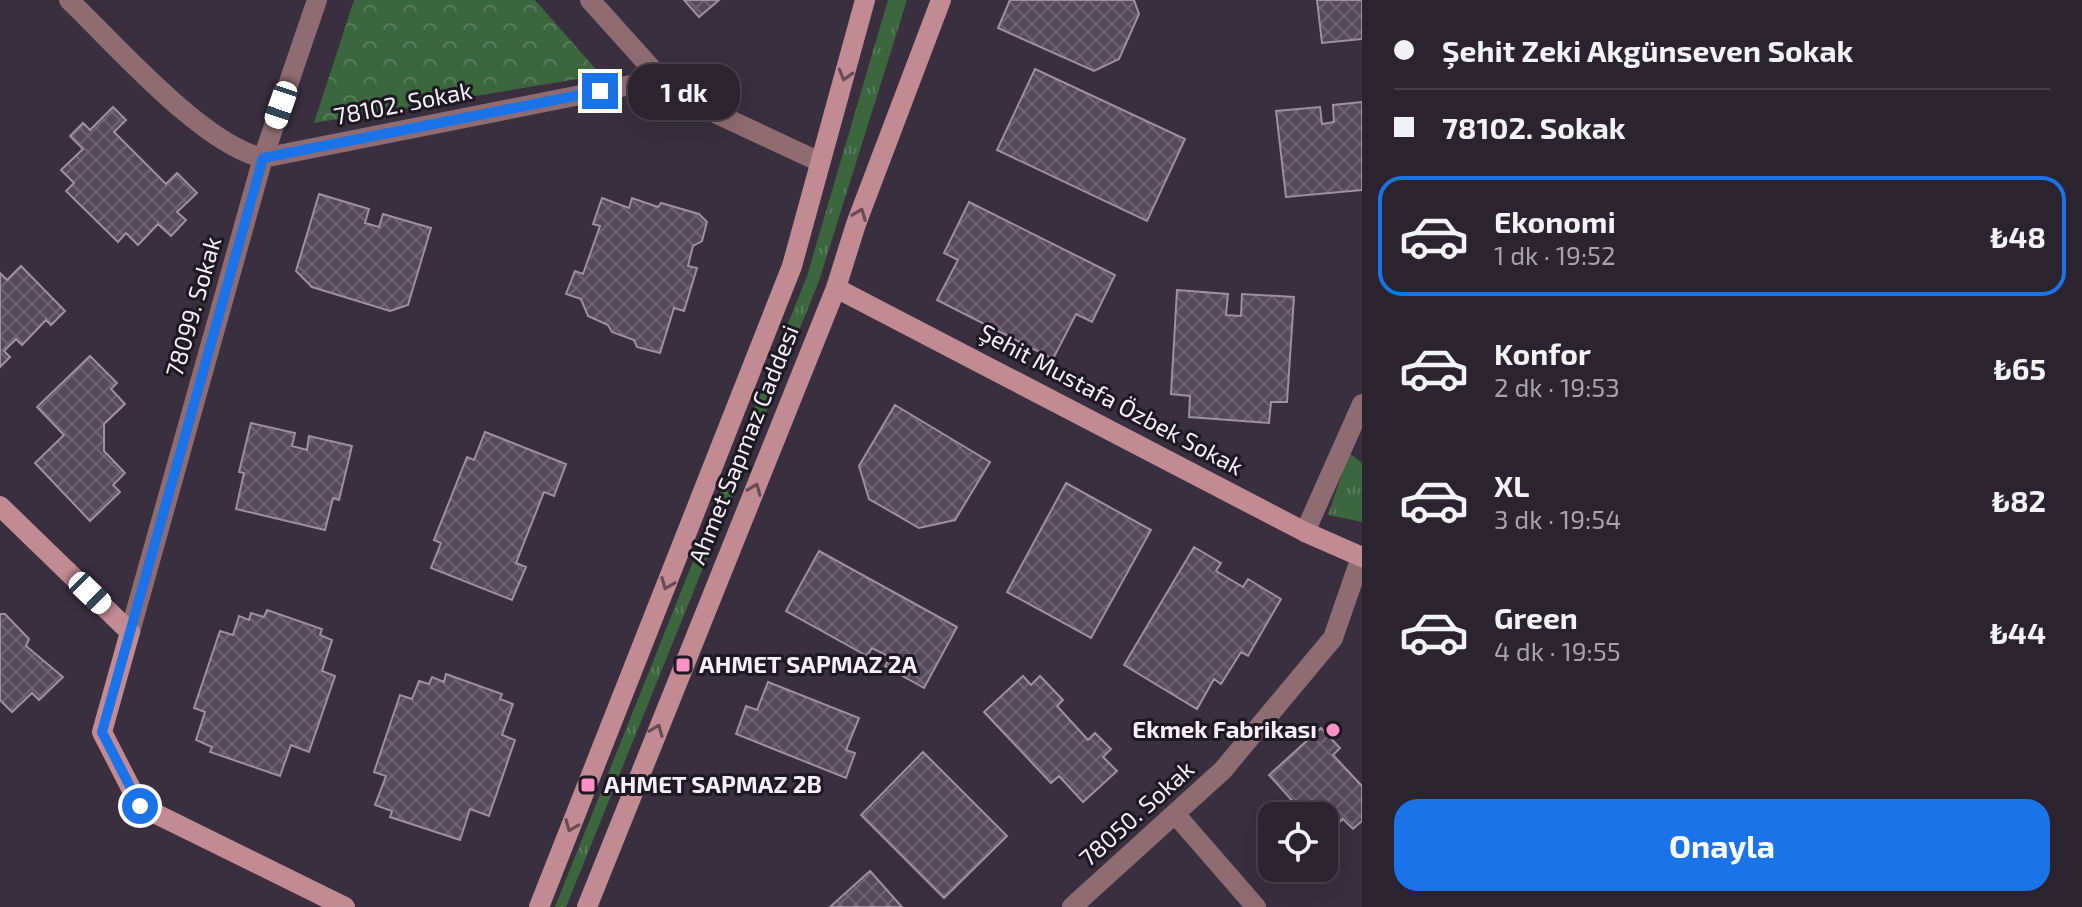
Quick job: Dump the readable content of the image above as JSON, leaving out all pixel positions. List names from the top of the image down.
{
  "streets": {
    "main road": ["Şehit Mustafa Özbek Sokak", "Ahmet Sapmaz Caddesi"],
    "street": ["78102. Sokak", "78099. Sokak", "78050. Sokak"]
  },
  "crossings": [
    ["78102. Sokak", "78099. Sokak"],
    ["Şehit Mustafa Özbek Sokak", "Ahmet Sapmaz Caddesi"],
    ["Şehit Mustafa Özbek Sokak", "78050. Sokak"]
  ],
  "places": {
    "transit": ["AHMET SAPMAZ 2A", "AHMET SAPMAZ 2B"],
    "other": ["Ekmek Fabrikası"]
  },
  "page": {
    "banner": ["Şehit Zeki Akgünseven Sokak", "78102. Sokak"],
    "bubble": "1 dk",
    "list": [
      {
        "name": "Ekonomi",
        "note": "1 dk · 19:52",
        "value": "₺48"
      },
      {
        "name": "Konfor",
        "note": "2 dk · 19:53",
        "value": "₺65"
      },
      {
        "name": "XL",
        "note": "3 dk · 19:54",
        "value": "₺82"
      },
      {
        "name": "Green",
        "note": "4 dk · 19:55",
        "value": "₺44"
      }
    ],
    "buttons": "Onayla"
  }
}
